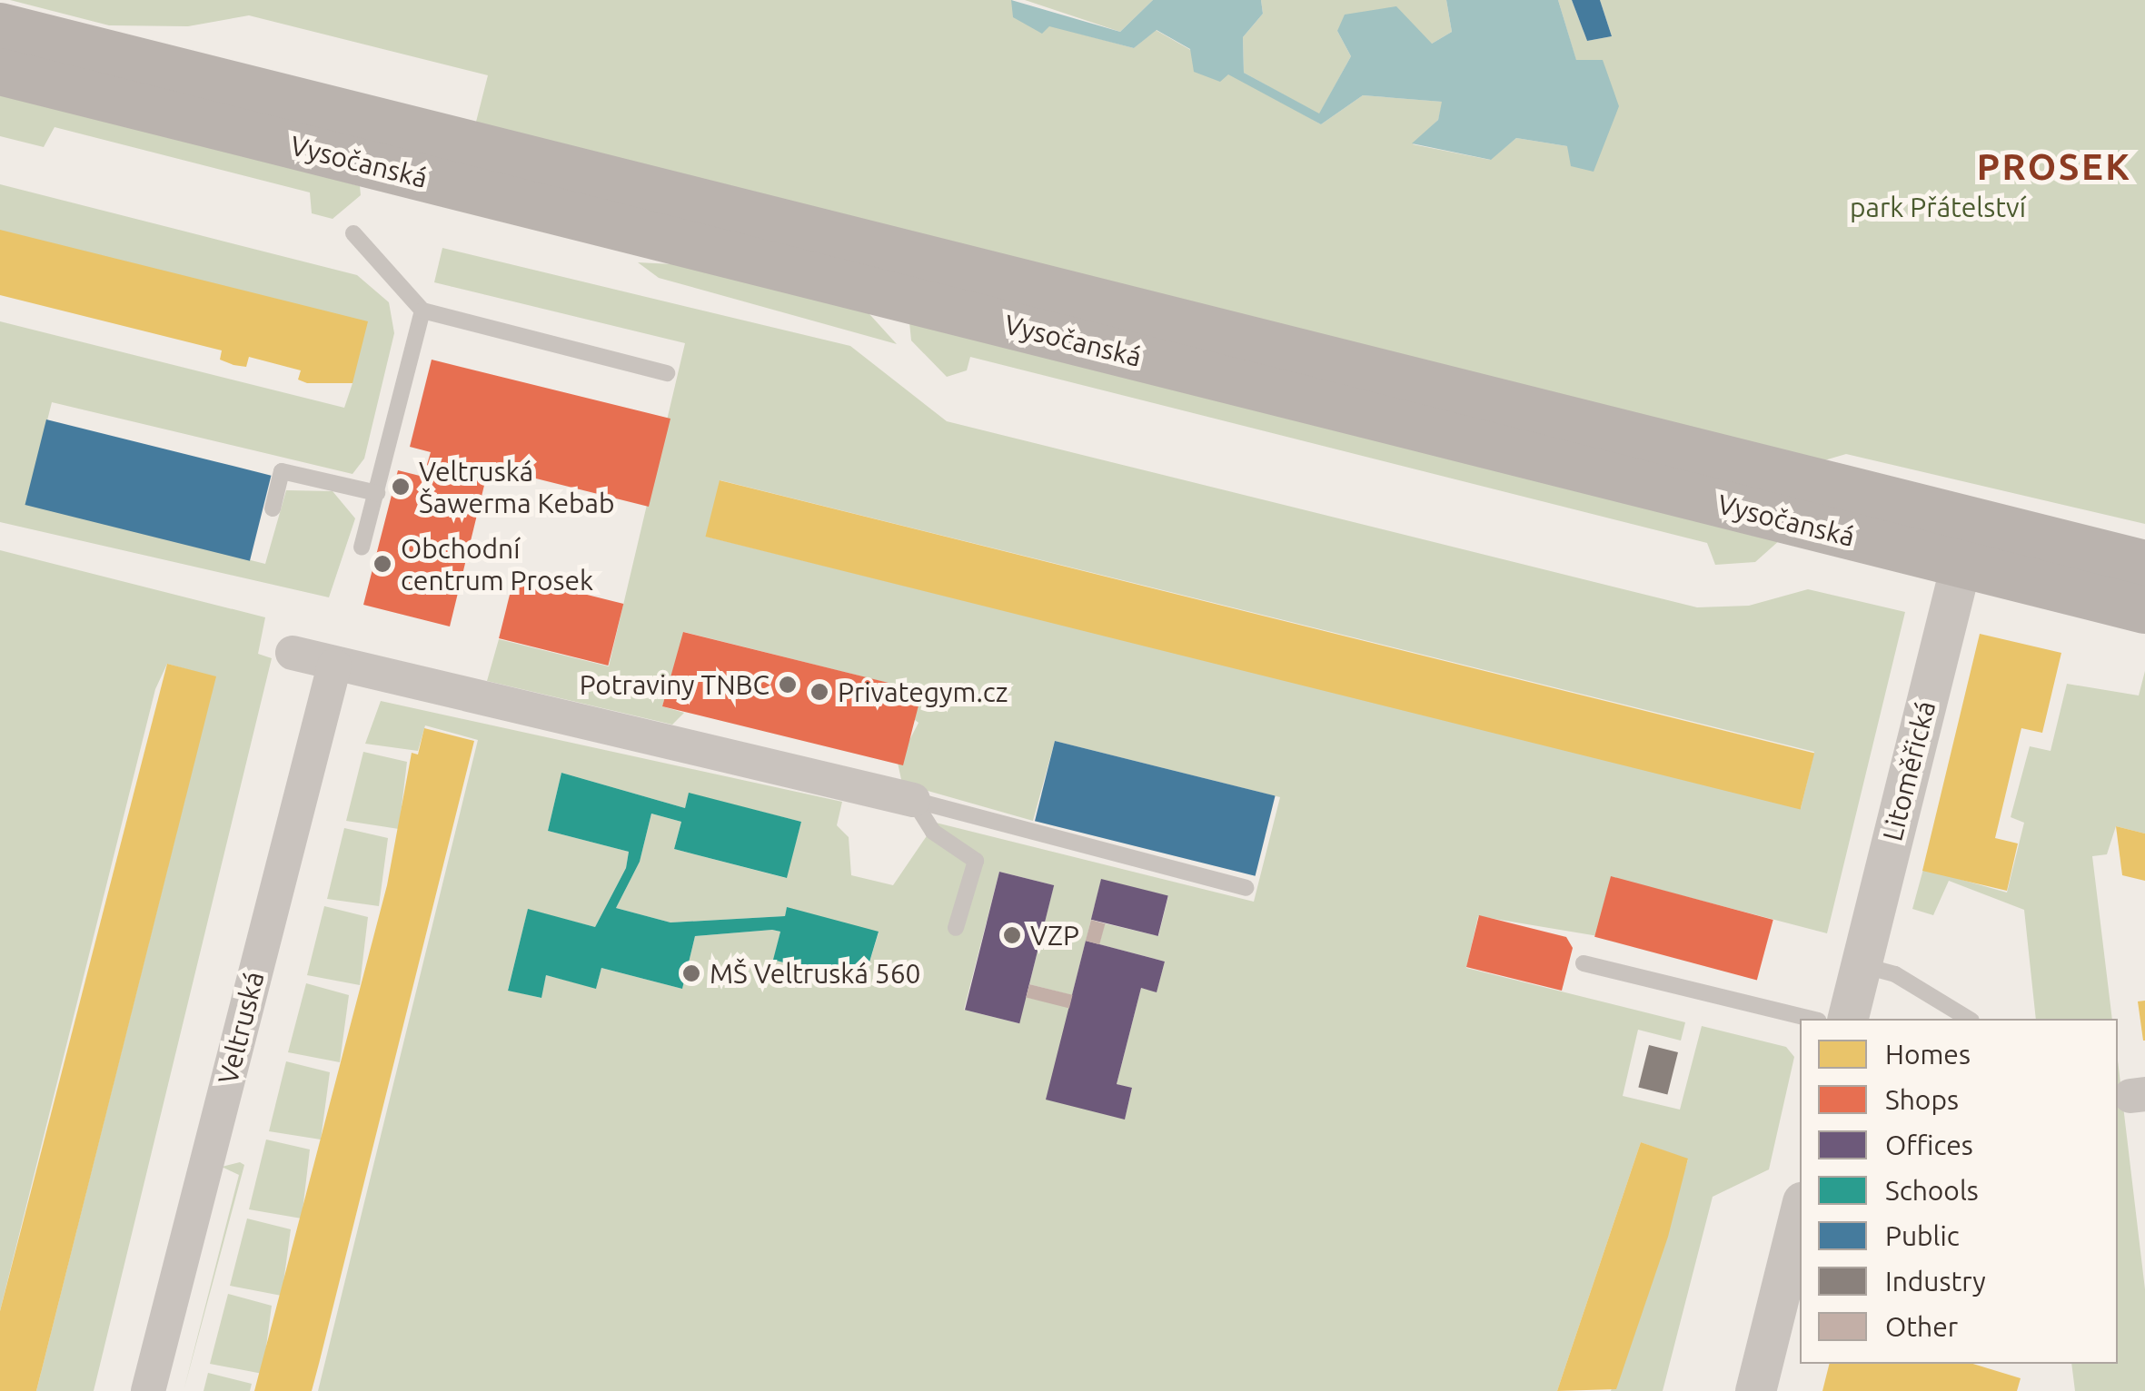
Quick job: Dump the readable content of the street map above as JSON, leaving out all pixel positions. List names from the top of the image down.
{
  "streets": {
    "main road": ["Vysočanská"],
    "street": ["Litoměřická", "Veltruská"]
  },
  "crossings": [
    ["Vysočanská", "Litoměřická"]
  ],
  "districts": ["PROSEK"],
  "parks": ["park Přátelství"],
  "places": [
    "Veltruská Šawerma Kebab",
    "Obchodní centrum Prosek",
    "Potraviny TNBC",
    "Privategym.cz",
    "VZP",
    "MŠ Veltruská 560"
  ],
  "legend": [
    "Homes",
    "Shops",
    "Offices",
    "Schools",
    "Public",
    "Industry",
    "Other"
  ]
}
